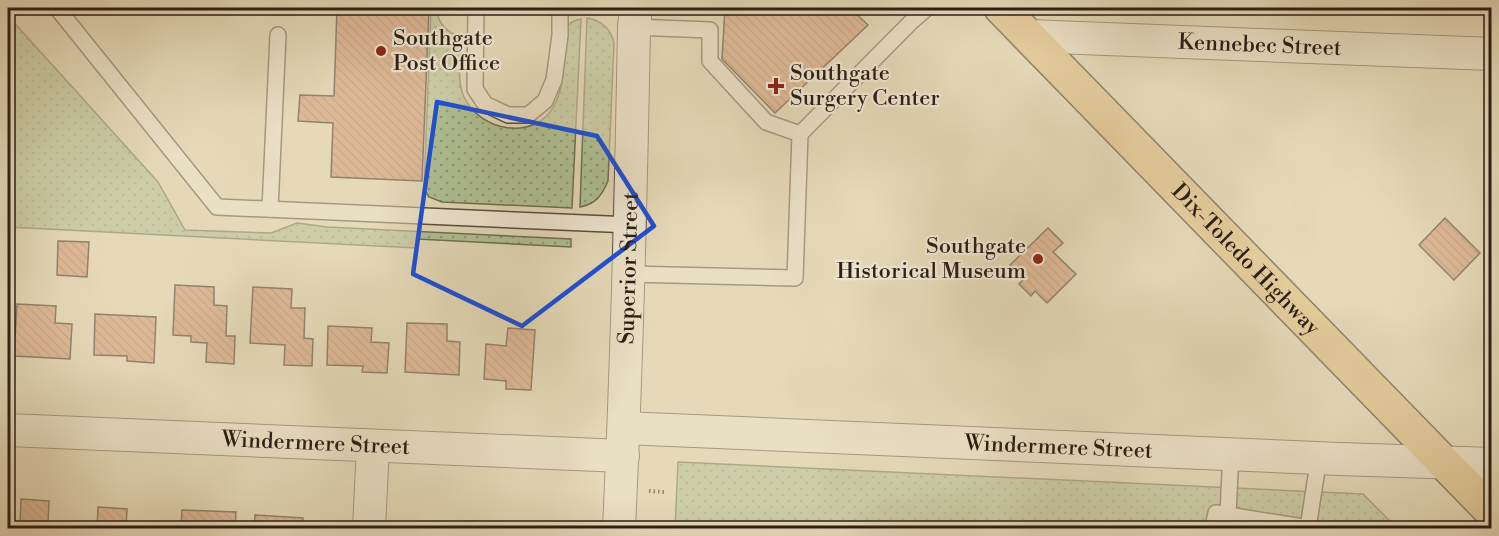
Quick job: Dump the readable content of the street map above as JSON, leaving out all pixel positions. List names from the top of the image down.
{
  "streets": {
    "main road": ["Dix-Toledo Highway"],
    "street": ["Kennebec Street", "Superior Street", "Windermere Street"]
  },
  "crossings": [
    ["Kennebec Street", "Dix-Toledo Highway"],
    ["Dix-Toledo Highway", "Windermere Street"],
    ["Superior Street", "Windermere Street"]
  ],
  "places": {
    "other": ["Southgate Post Office", "Southgate Historical Museum"],
    "health": ["Southgate Surgery Center"]
  }
}
